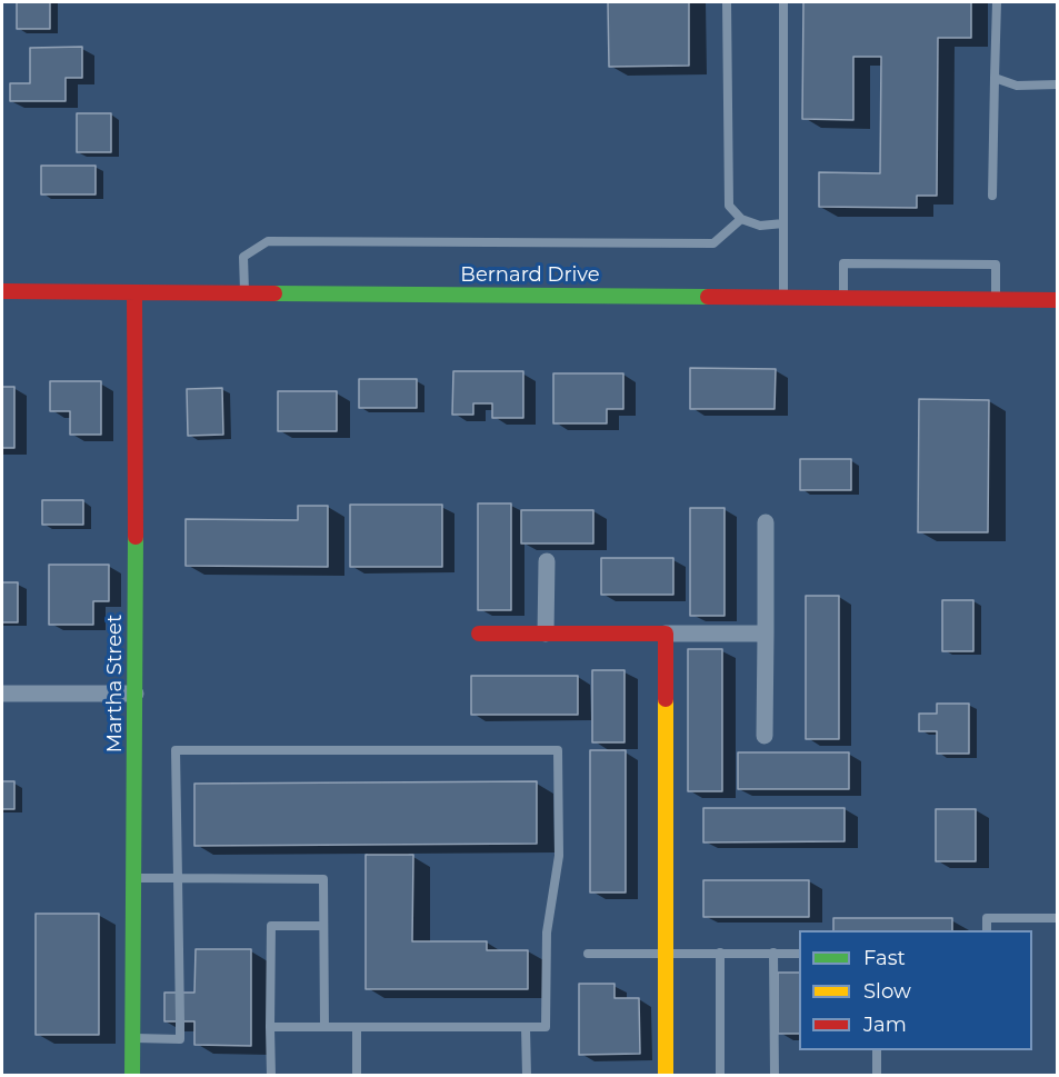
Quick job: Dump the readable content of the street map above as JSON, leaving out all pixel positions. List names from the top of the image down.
{
  "streets": {
    "street": ["Bernard Drive", "Martha Street"]
  },
  "crossings": [
    ["Bernard Drive", "Martha Street"]
  ],
  "legend": ["Fast", "Slow", "Jam"]
}
